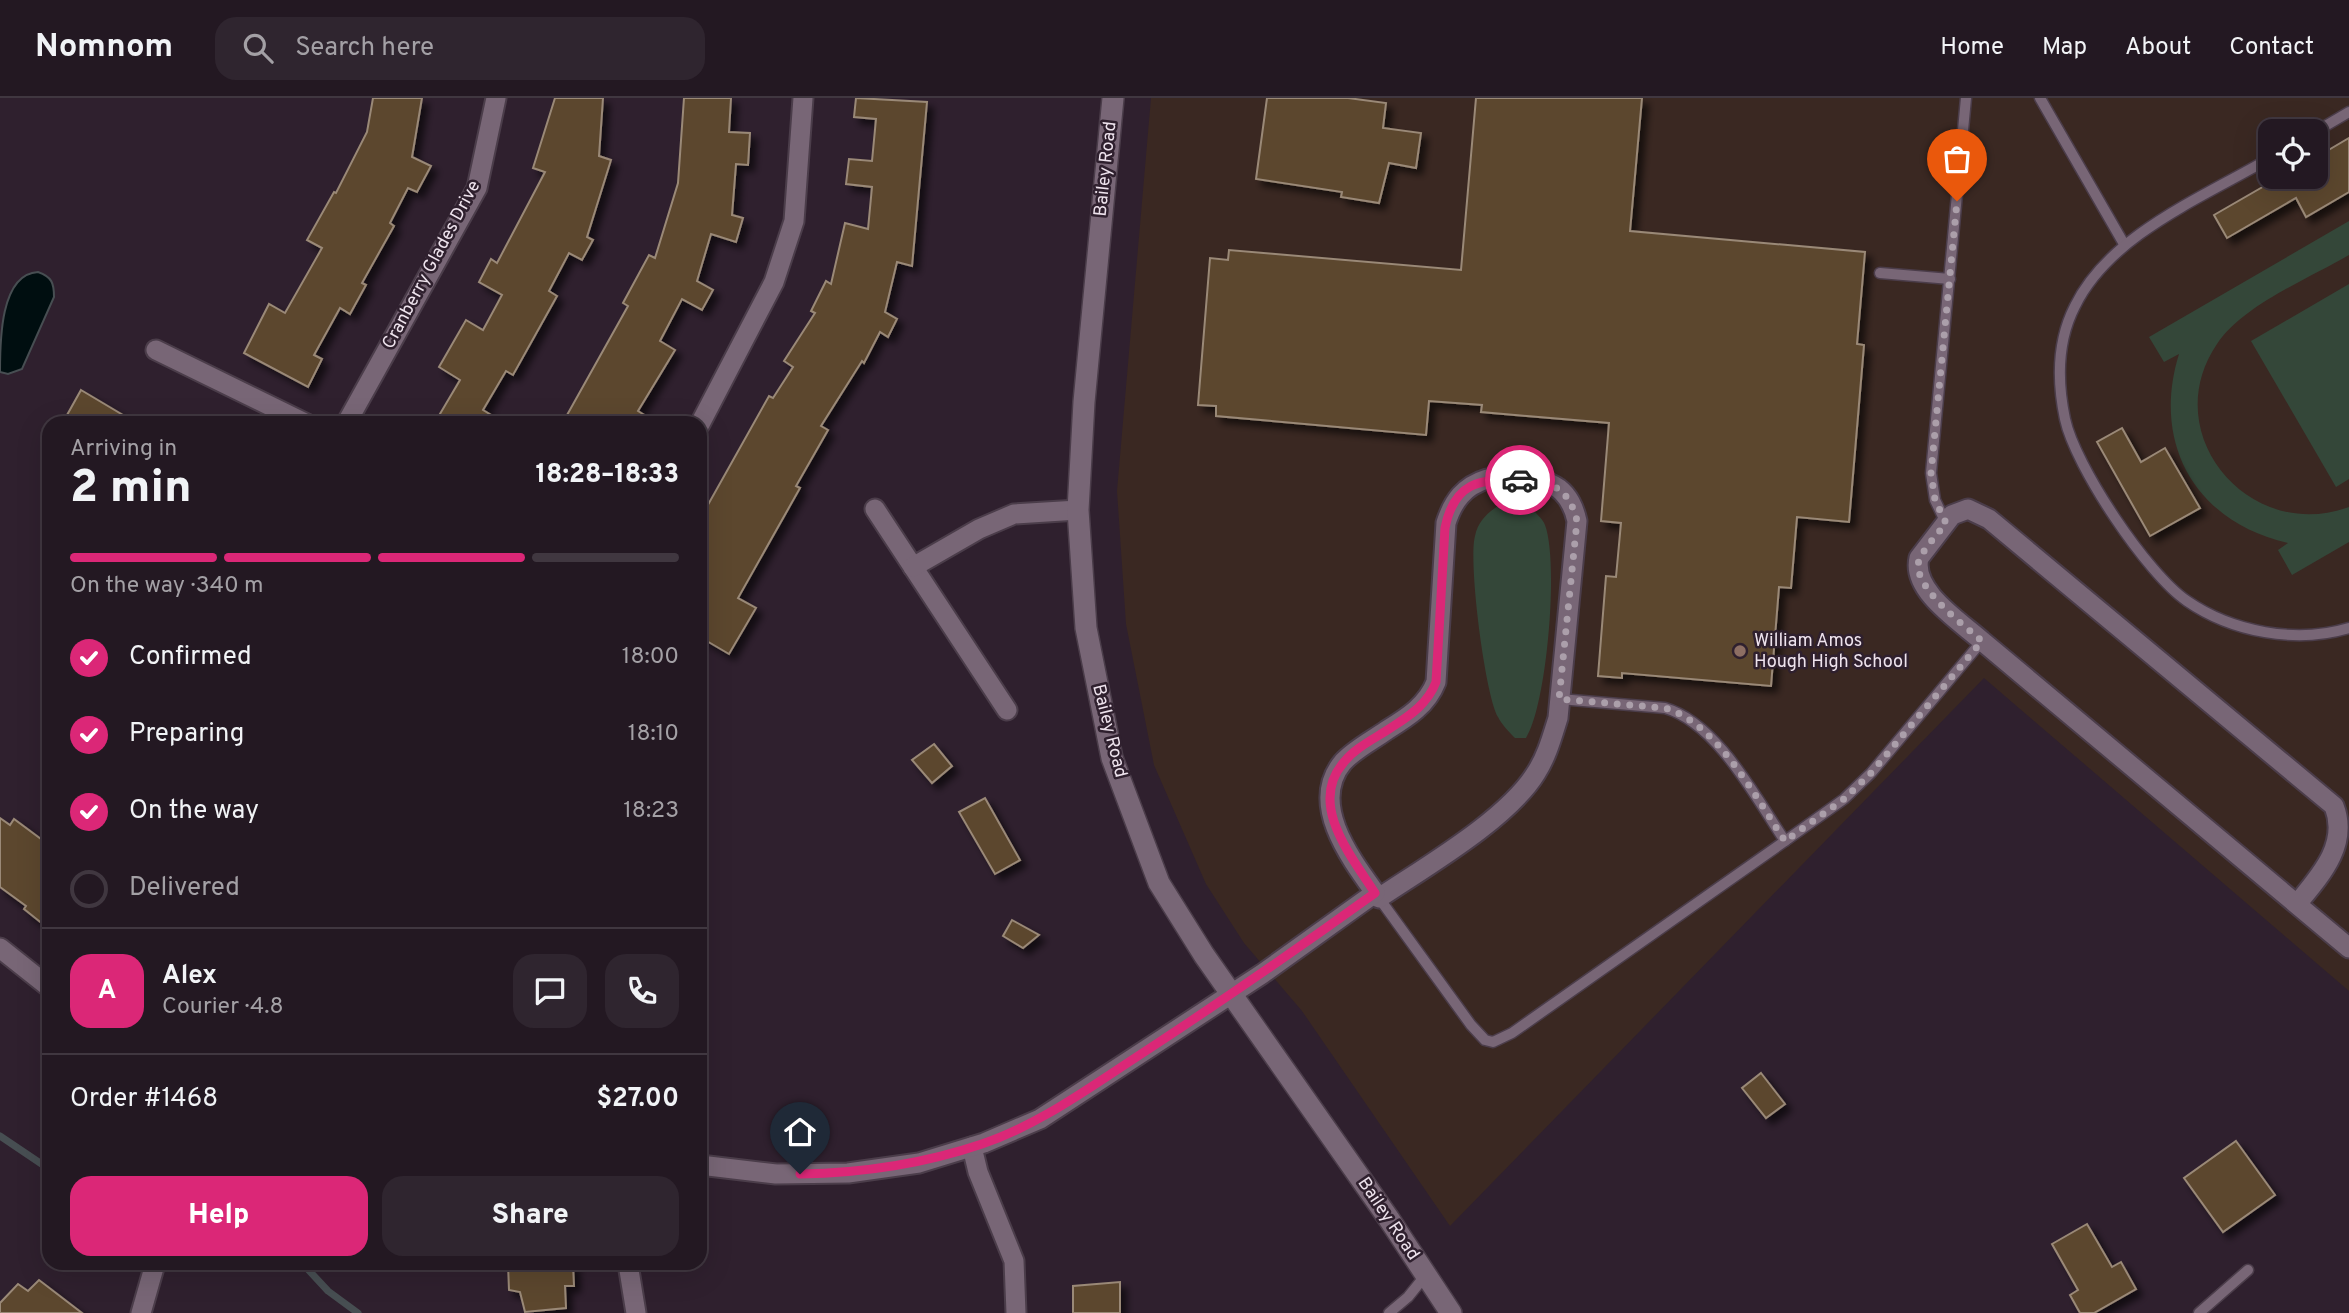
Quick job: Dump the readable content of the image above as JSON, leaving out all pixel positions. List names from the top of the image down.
{
  "streets": {
    "street": ["Bailey Road", "Cranberry Glades Drive"]
  },
  "places": ["William Amos Hough High School"],
  "page": {
    "header": "Nomnom",
    "search": "Search here",
    "nav": [
      "Home",
      "Map",
      "About",
      "Contact"
    ],
    "heading": ["2 min", "Arriving in", "18:28–18:33"],
    "panel": [
      "Alex",
      "Courier · 4.8",
      "Order #1468",
      "$27.00"
    ],
    "bar": "On the way · 340 m",
    "list": [
      ["Confirmed", "18:00"],
      ["Preparing", "18:10"],
      ["On the way", "18:23"],
      "Delivered"
    ],
    "round": "A",
    "buttons": ["Help", "Share"]
  }
}
